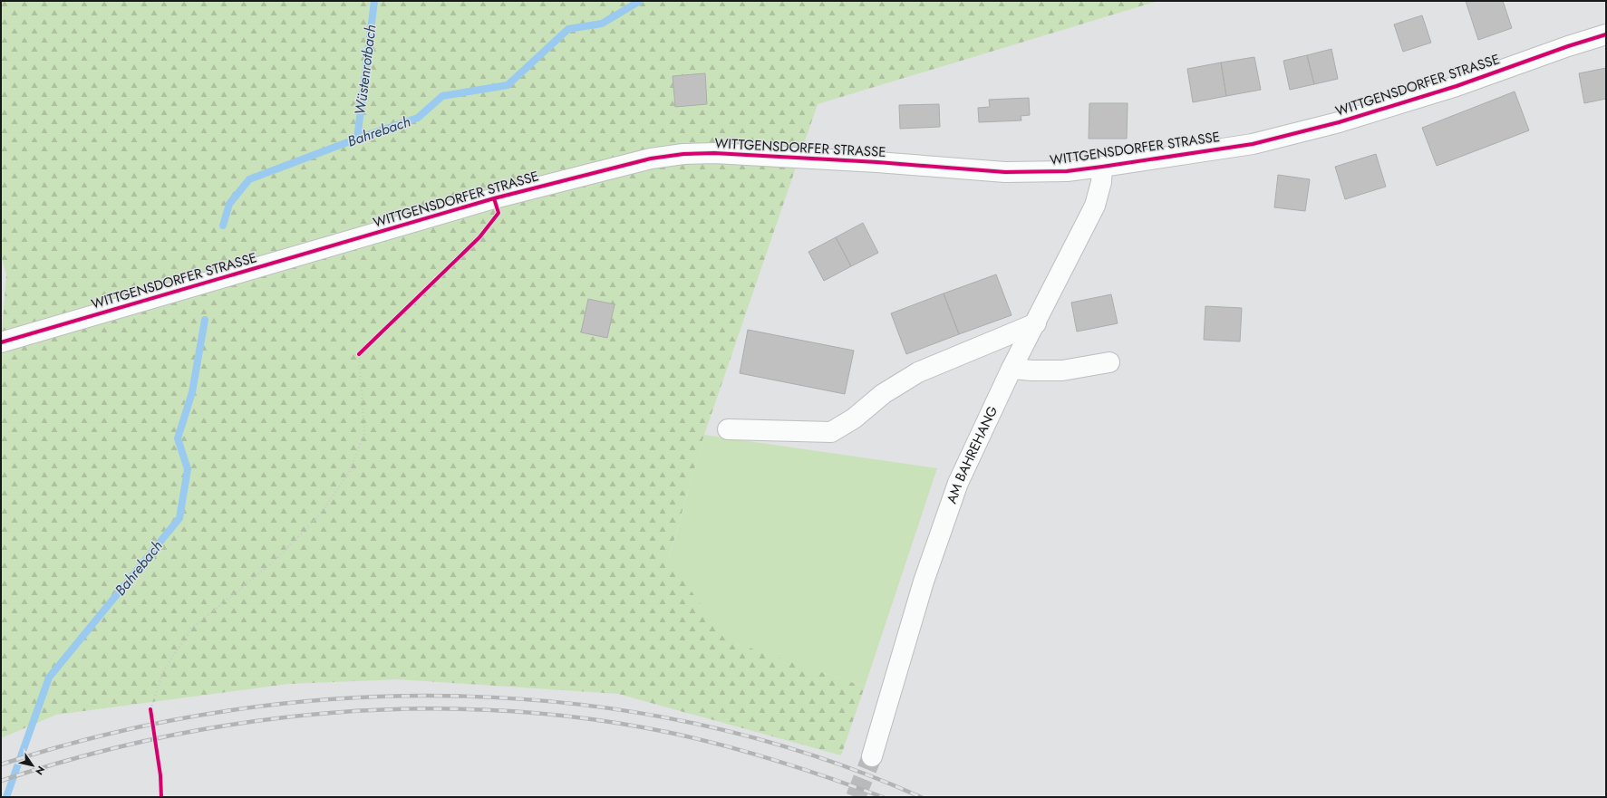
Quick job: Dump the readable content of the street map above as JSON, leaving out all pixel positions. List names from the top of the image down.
{
  "streets": {
    "street": ["WITTGENSDORFER STRASSE", "AM BAHREHANG"]
  },
  "crossings": [
    ["WITTGENSDORFER STRASSE", "AM BAHREHANG"]
  ],
  "water": ["Wüstenrotbach", "Bahrebach"],
  "north": "bottom right"
}
